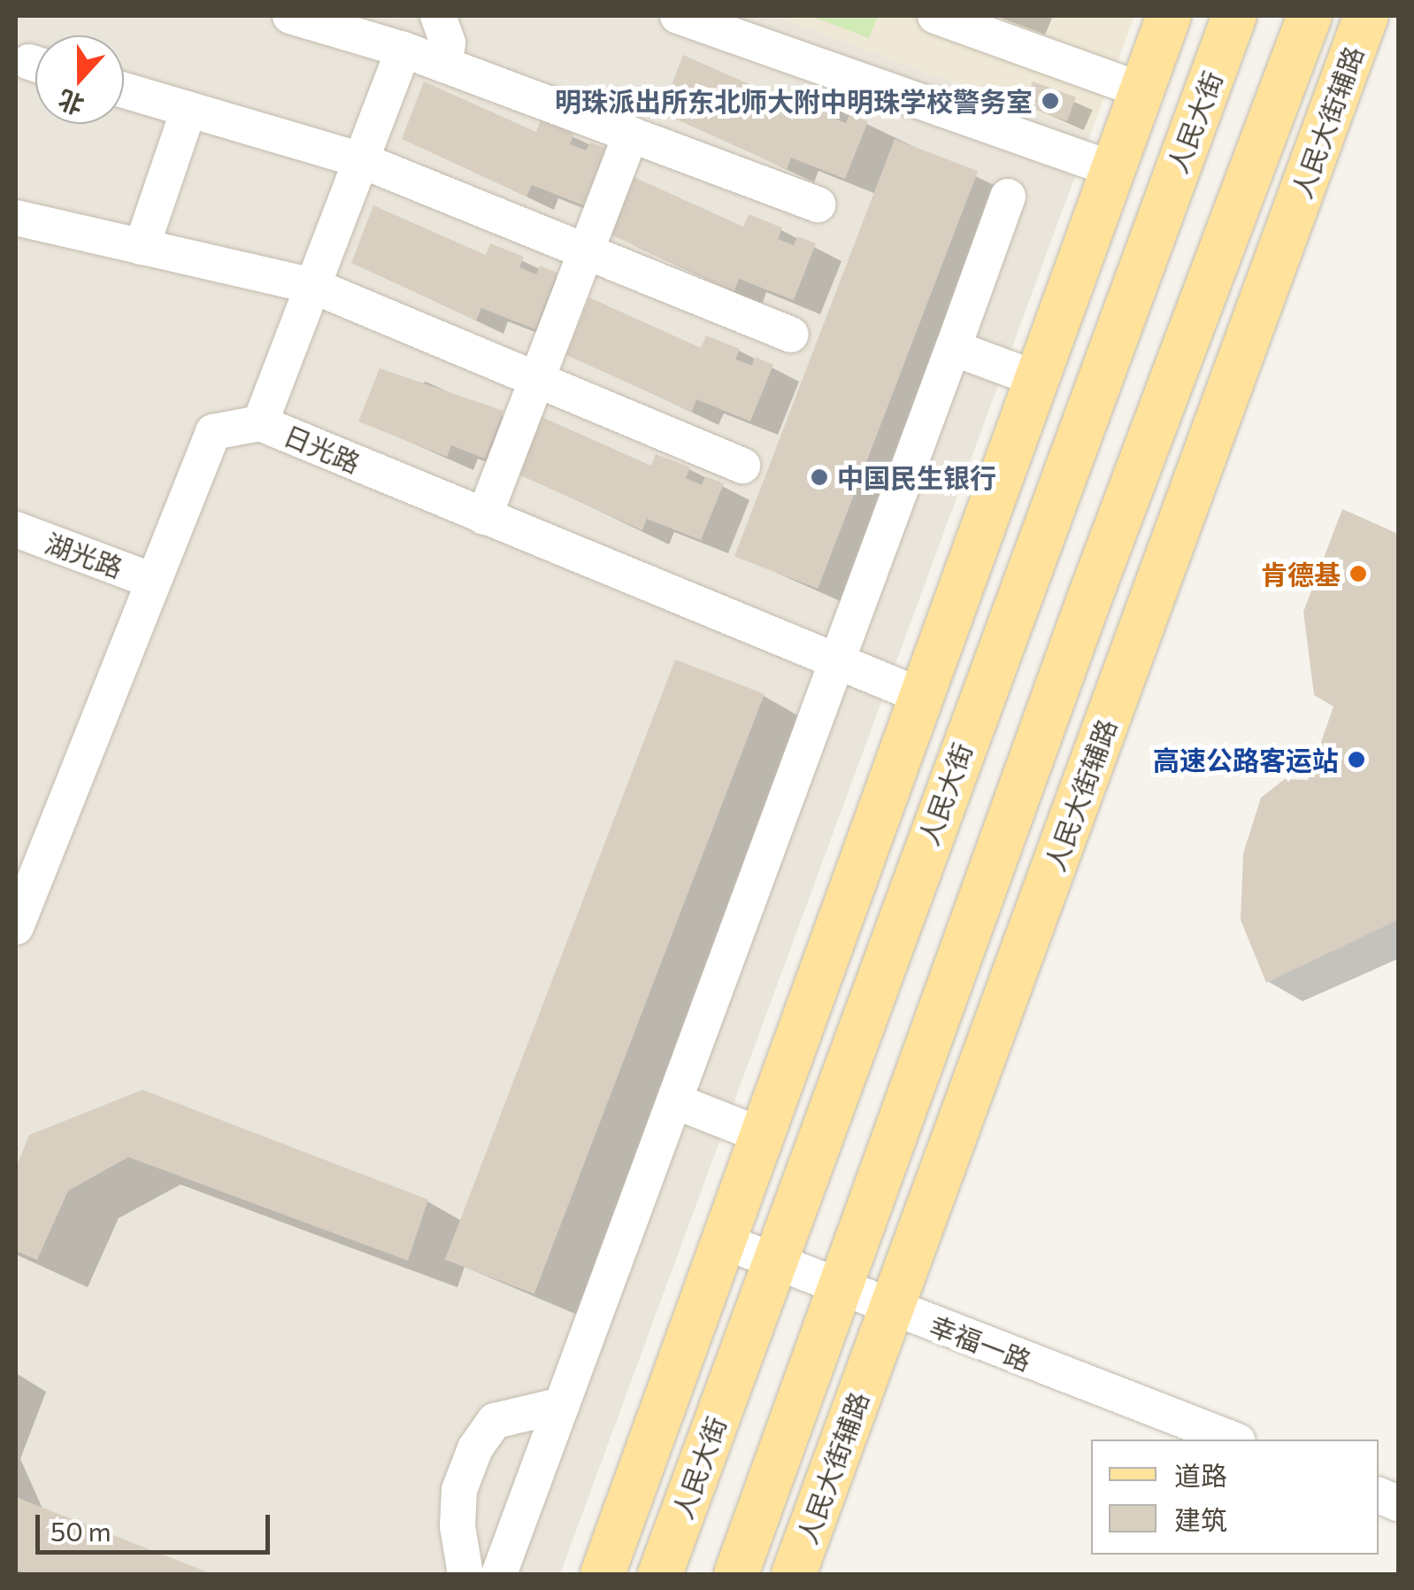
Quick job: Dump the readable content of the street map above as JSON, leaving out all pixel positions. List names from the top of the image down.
{
  "streets": {
    "main road": ["人民大街", "人民大街辅路"],
    "street": ["日光路", "湖光路", "幸福一路"]
  },
  "crossings": [
    ["人民大街", "幸福一路"],
    ["人民大街辅路", "幸福一路"],
    ["日光路", "湖光路"]
  ],
  "places": [
    "明珠派出所东北师大附中明珠学校警务室",
    "中国民生银行",
    "肯德基",
    "高速公路客运站"
  ],
  "legend": ["道路", "建筑"],
  "scale_bar": "50 m",
  "north": "bottom"
}
